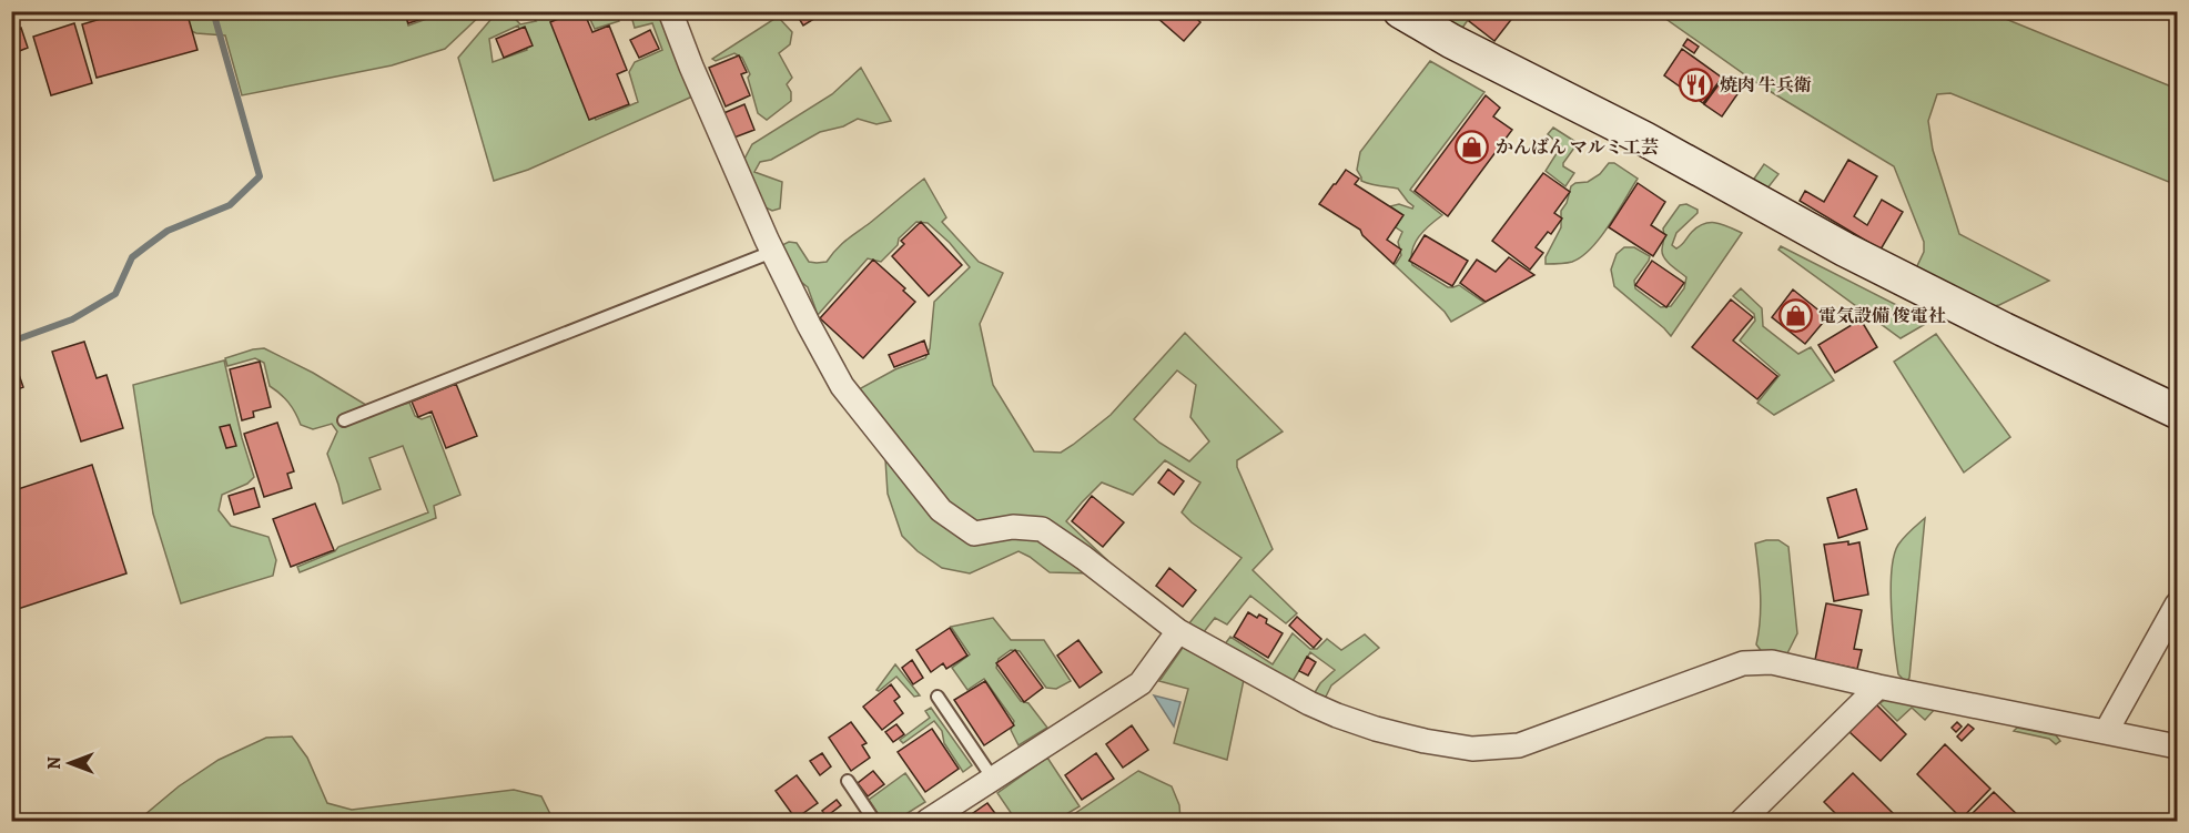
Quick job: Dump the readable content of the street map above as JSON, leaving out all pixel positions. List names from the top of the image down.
{
  "places": {
    "restaurant": ["焼肉 牛兵衛"],
    "shop": ["かんばん マルミ工芸", "電気設備 俊電社"]
  },
  "north": "left"
}
